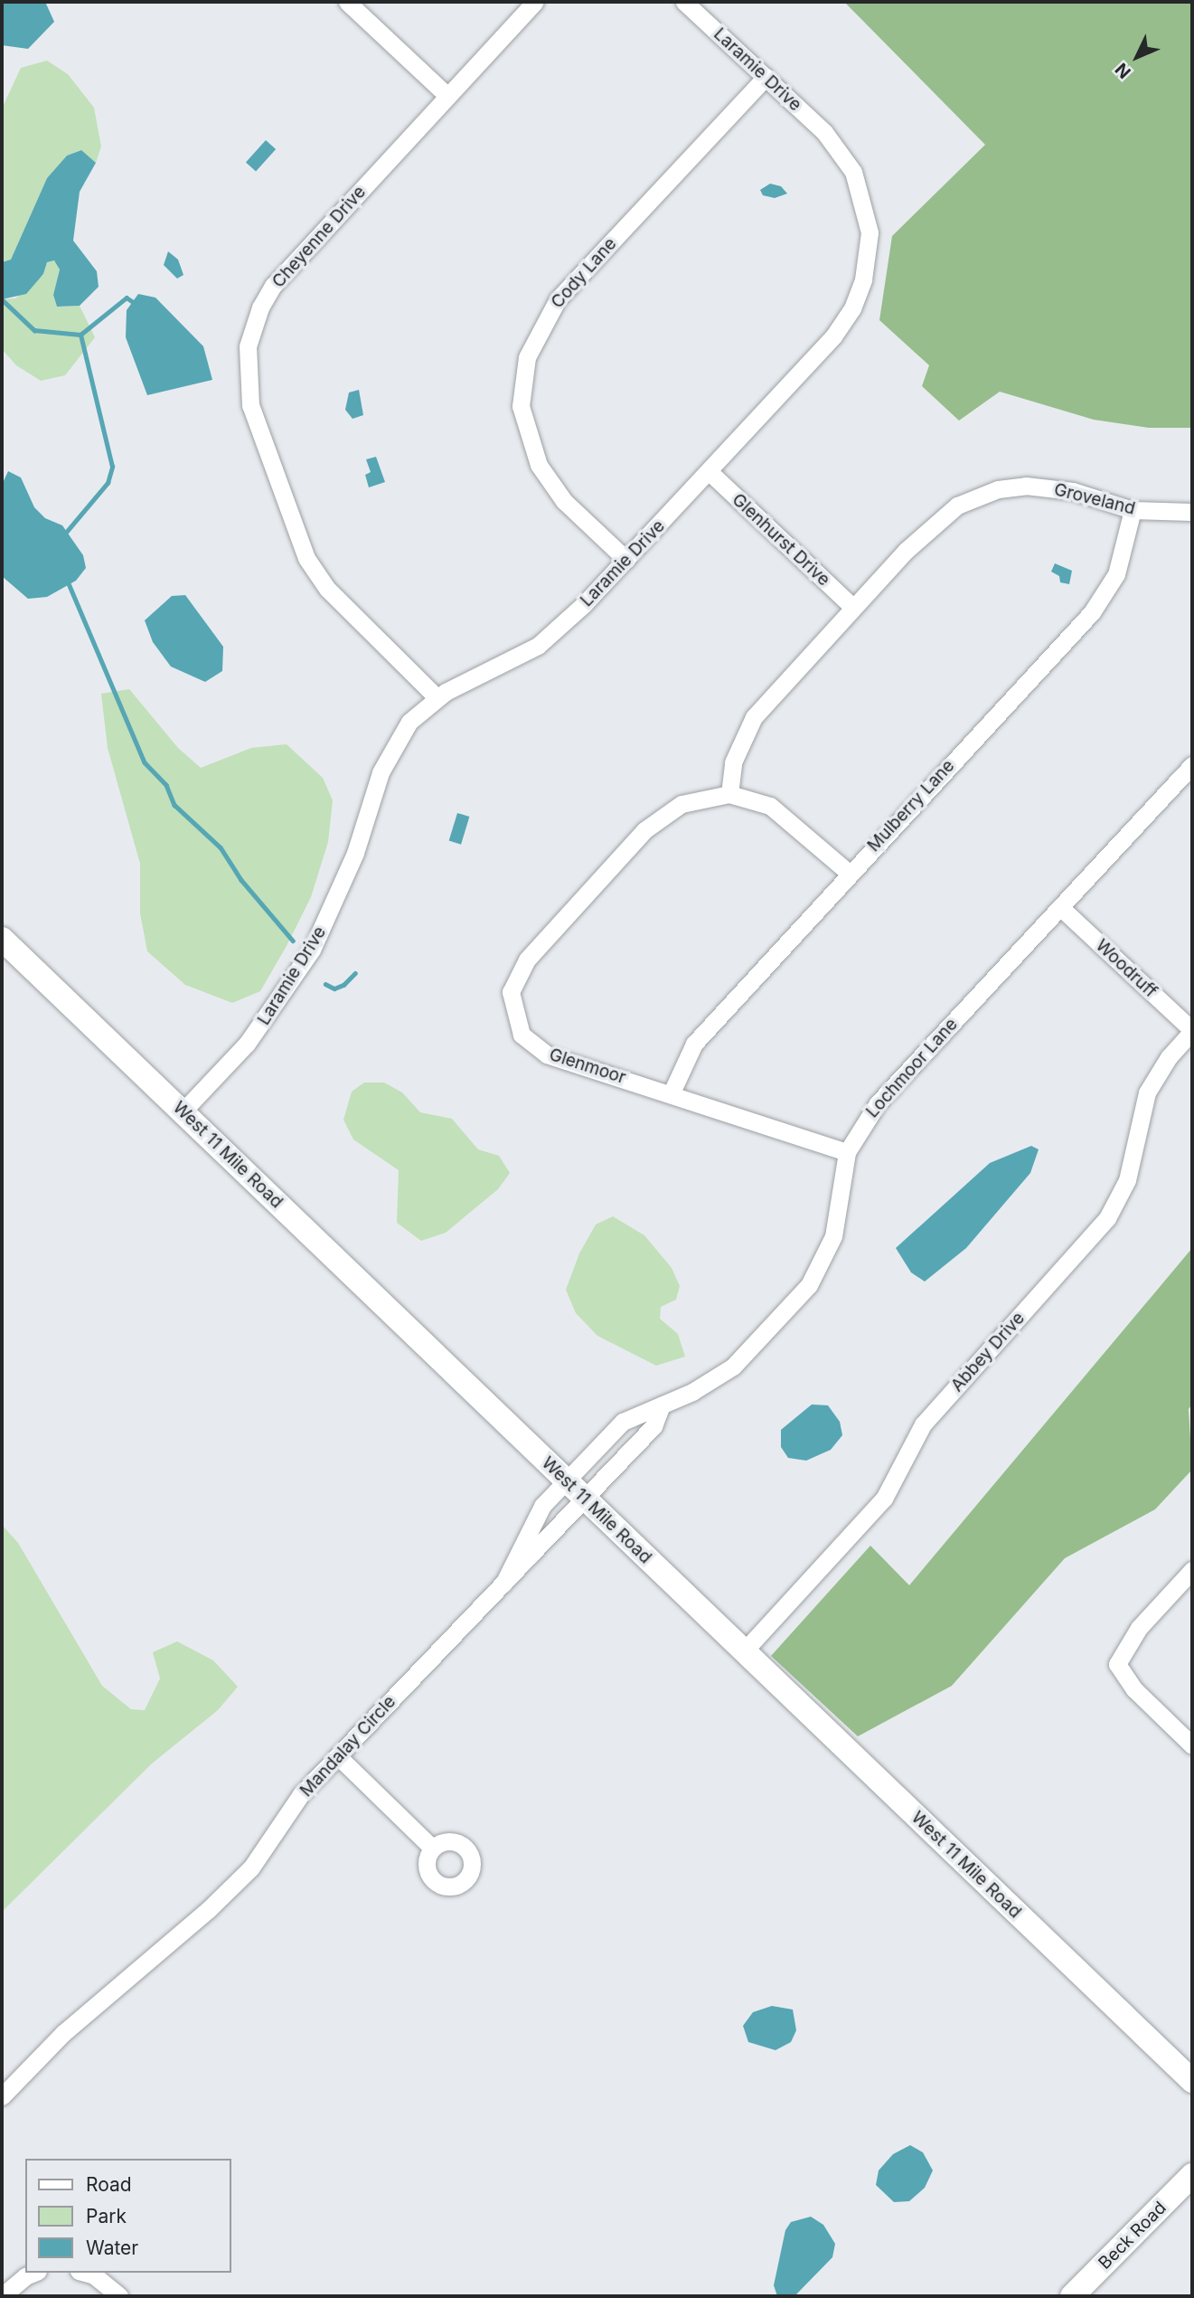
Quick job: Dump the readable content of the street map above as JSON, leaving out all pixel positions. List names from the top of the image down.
{
  "streets": {
    "street": [
      "Laramie Drive",
      "Cheyenne Drive",
      "Cody Lane",
      "Groveland",
      "Glenhurst Drive",
      "Mulberry Lane",
      "Woodruff",
      "Glenmoor",
      "Lochmoor Lane",
      "West 11 Mile Road",
      "Abbey Drive",
      "Mandalay Circle",
      "Beck Road"
    ]
  },
  "crossings": [
    ["Laramie Drive", "Cheyenne Drive"],
    ["Laramie Drive", "Cody Lane"],
    ["Laramie Drive", "Glenhurst Drive"],
    ["Laramie Drive", "West 11 Mile Road"],
    ["Groveland", "Glenhurst Drive"],
    ["Groveland", "Mulberry Lane"],
    ["Mulberry Lane", "Glenmoor"],
    ["Woodruff", "Lochmoor Lane"],
    ["Woodruff", "Abbey Drive"],
    ["Glenmoor", "Lochmoor Lane"],
    ["Lochmoor Lane", "West 11 Mile Road"],
    ["Lochmoor Lane", "Mandalay Circle"],
    ["West 11 Mile Road", "Abbey Drive"],
    ["West 11 Mile Road", "Mandalay Circle"]
  ],
  "legend": ["Road", "Park", "Water"],
  "north": "bottom left"
}
